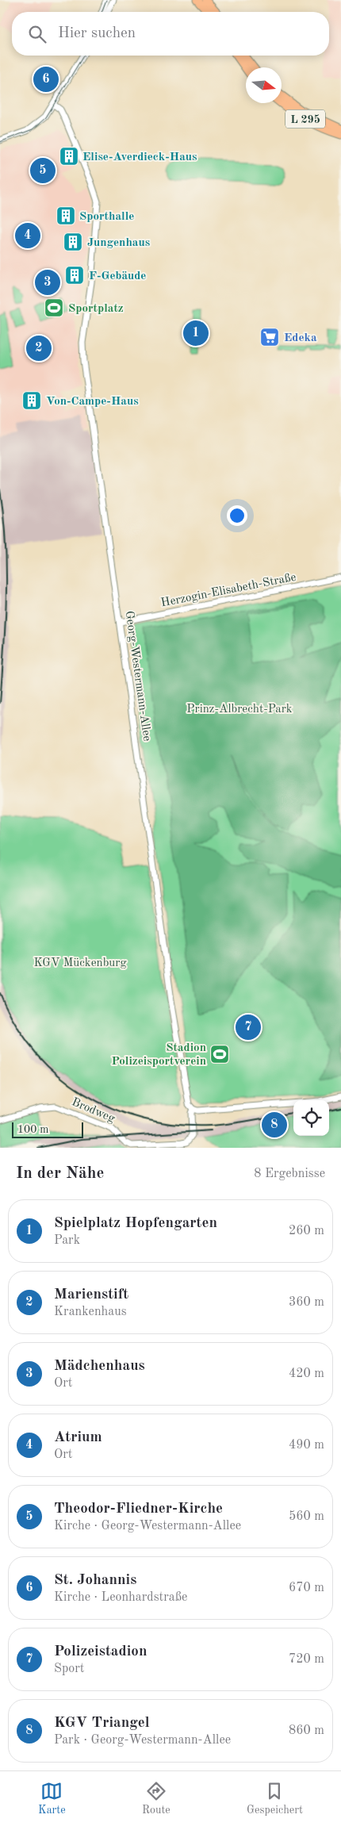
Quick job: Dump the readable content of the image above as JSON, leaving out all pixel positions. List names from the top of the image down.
{
  "streets": {
    "main road": ["L 295"],
    "street": ["Herzogin-Elisabeth-Straße", "Georg-Westermann-Allee", "Brodweg"]
  },
  "crossings": [
    ["Herzogin-Elisabeth-Straße", "Georg-Westermann-Allee"],
    ["Georg-Westermann-Allee", "Brodweg"]
  ],
  "parks": ["Prinz-Albrecht-Park", "KGV Mückenburg"],
  "places": {
    "building": [
      "Elise-Averdieck-Haus",
      "Sporthalle",
      "Jungenhaus",
      "F-Gebäude",
      "Von-Campe-Haus"
    ],
    "sports": ["Sportplatz", "Stadion Polizeisportverein"],
    "supermarket": ["Edeka"]
  },
  "scale_bar": "100 m",
  "north": "right",
  "page": {
    "search": "Hier suchen",
    "pins": [
      "6",
      "5",
      "4",
      "3",
      "1",
      "2",
      "7",
      "8"
    ],
    "scale": "100 m",
    "heading": ["In der Nähe", "8 Ergebnisse"],
    "list": [
      {
        "mark": "1",
        "name": "Spielplatz Hopfengarten",
        "note": "Park",
        "value": "260 m"
      },
      {
        "mark": "2",
        "name": "Marienstift",
        "note": "Krankenhaus",
        "value": "360 m"
      },
      {
        "mark": "3",
        "name": "Mädchenhaus",
        "note": "Ort",
        "value": "420 m"
      },
      {
        "mark": "4",
        "name": "Atrium",
        "note": "Ort",
        "value": "490 m"
      },
      {
        "mark": "5",
        "name": "Theodor-Fliedner-Kirche",
        "note": "Kirche · Georg-Westermann-Allee",
        "value": "560 m"
      },
      {
        "mark": "6",
        "name": "St. Johannis",
        "note": "Kirche · Leonhardstraße",
        "value": "670 m"
      },
      {
        "mark": "7",
        "name": "Polizeistadion",
        "note": "Sport",
        "value": "720 m"
      },
      {
        "mark": "8",
        "name": "KGV Triangel",
        "note": "Park · Georg-Westermann-Allee",
        "value": "860 m"
      }
    ],
    "nav": ["Karte", "Route", "Gespeichert"]
  }
}
